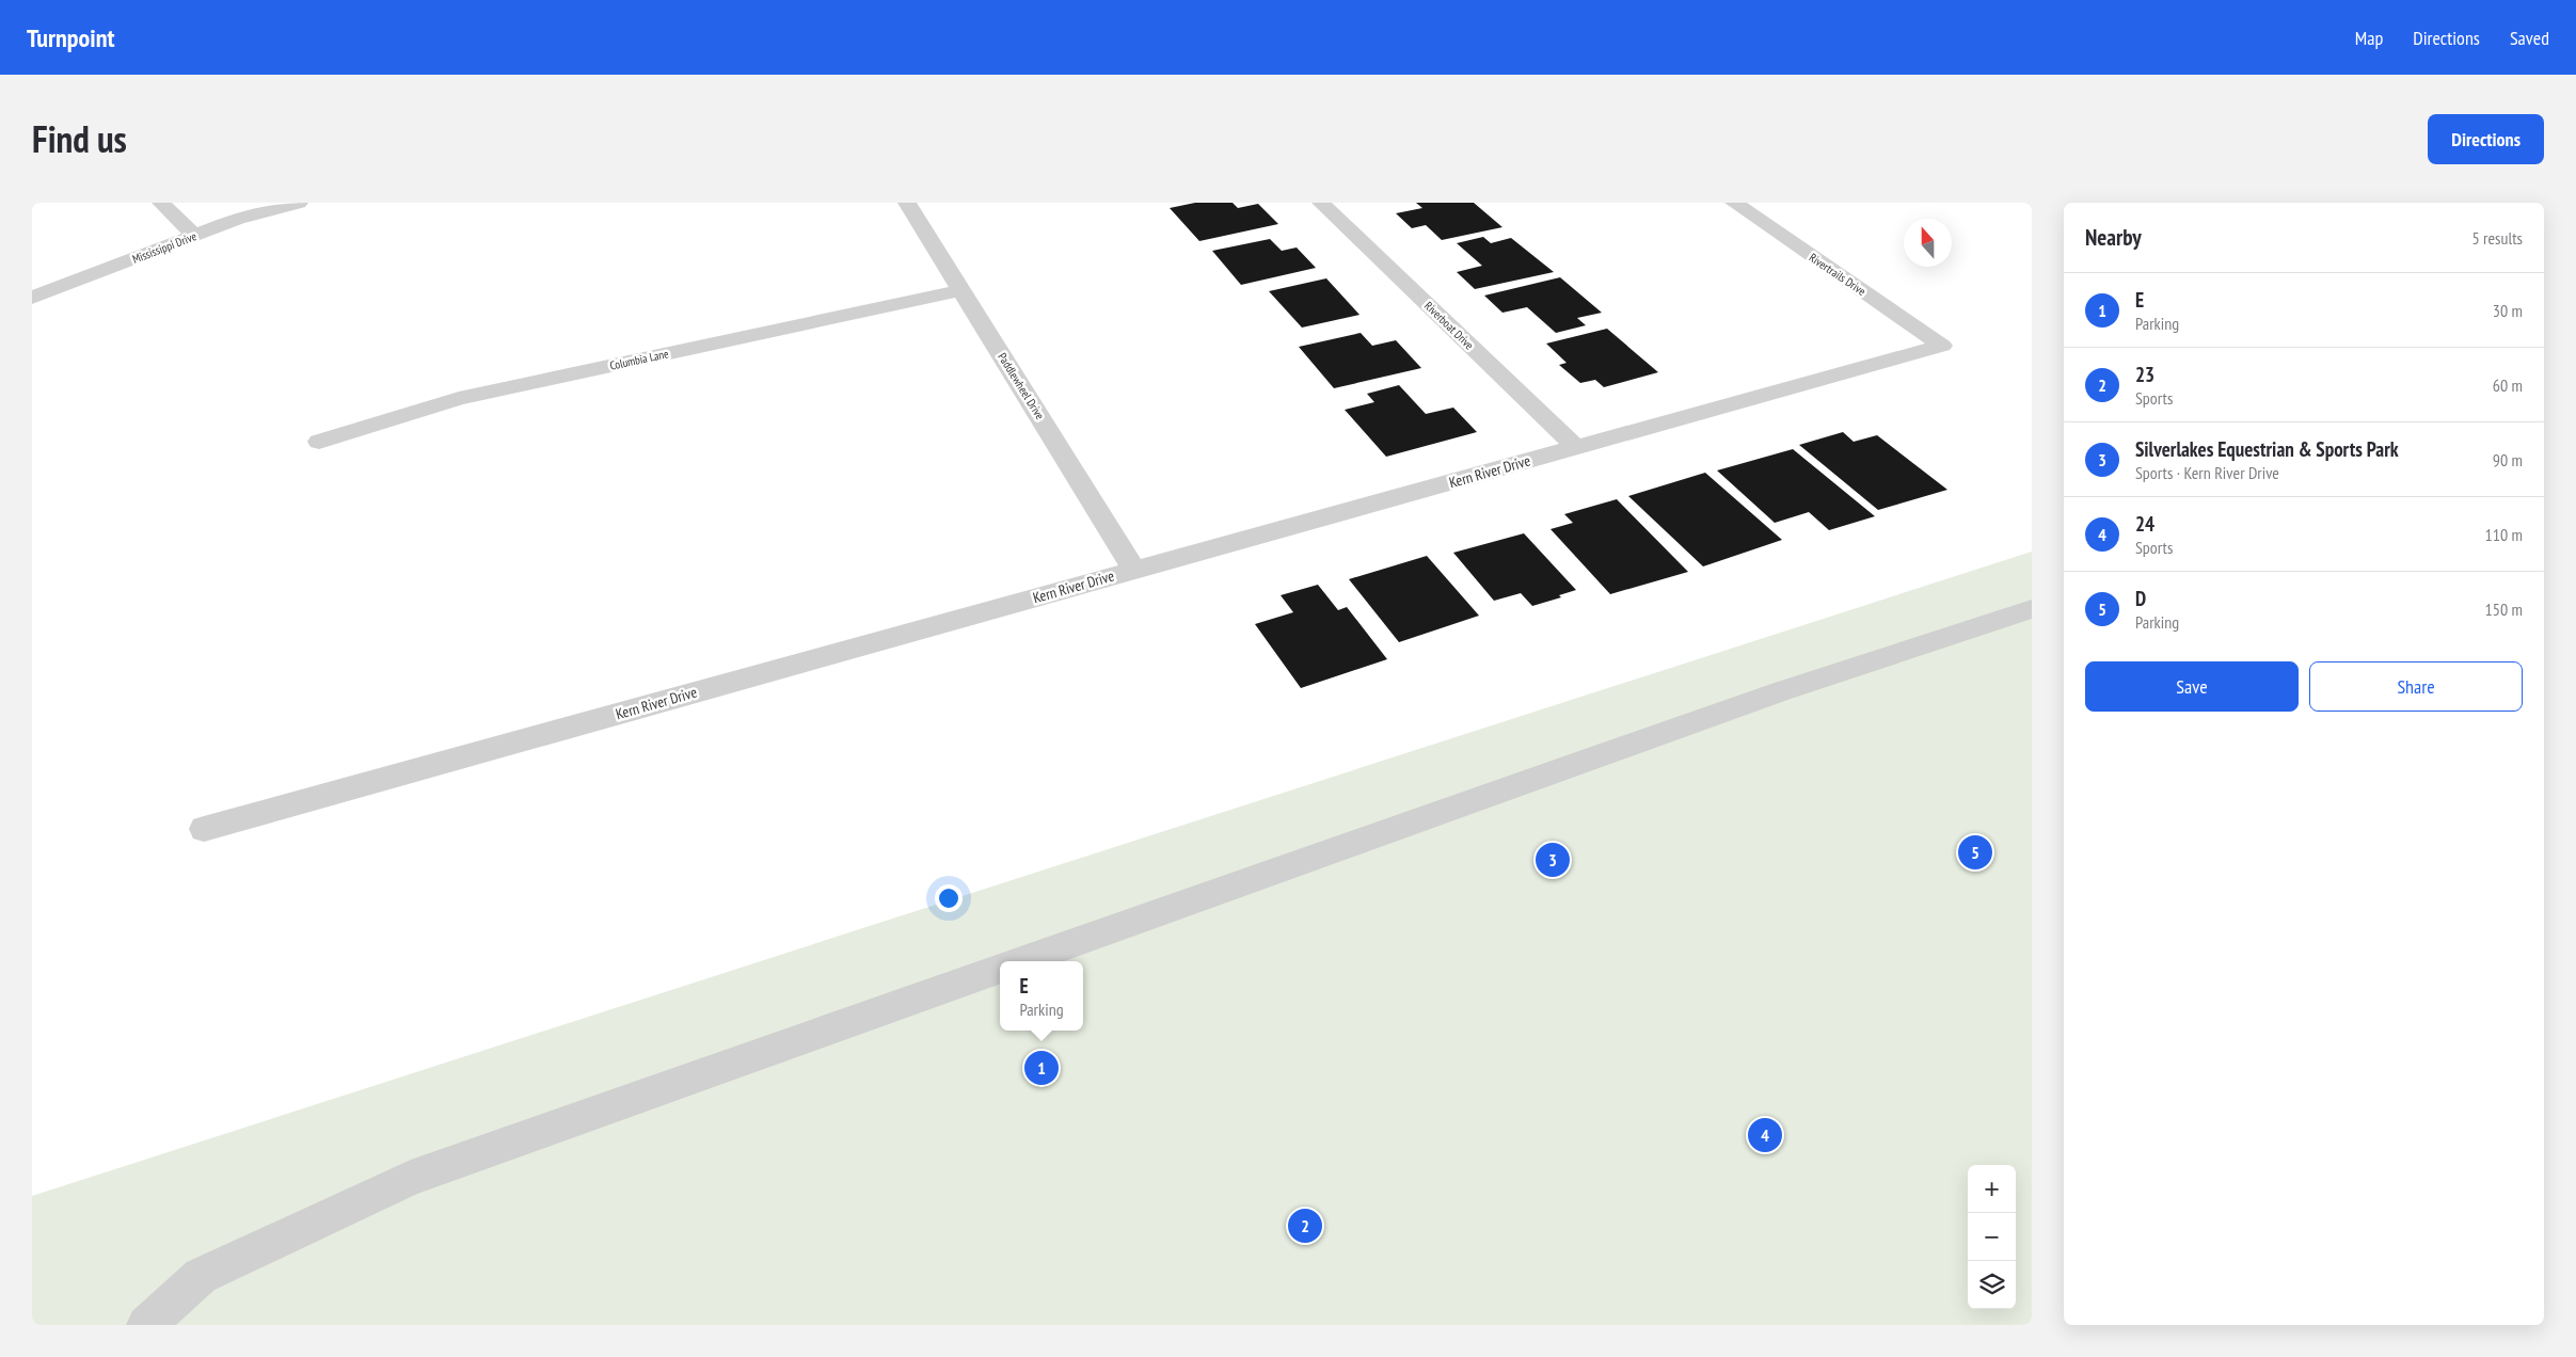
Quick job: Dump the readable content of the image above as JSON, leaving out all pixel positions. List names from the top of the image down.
{
  "streets": {
    "street": [
      "Mississippi Drive",
      "Rivertrails Drive",
      "Riverboat Drive",
      "Columbia Lane",
      "Paddlewheel Drive",
      "Kern River Drive"
    ]
  },
  "crossings": [
    ["Rivertrails Drive", "Kern River Drive"],
    ["Riverboat Drive", "Kern River Drive"],
    ["Columbia Lane", "Paddlewheel Drive"],
    ["Paddlewheel Drive", "Kern River Drive"]
  ],
  "north": "top",
  "page": {
    "header": "Turnpoint",
    "nav": ["Map", "Directions", "Saved"],
    "title": "Find us",
    "buttons": [
      "Directions",
      ["Save", "Share"]
    ],
    "heading": ["Nearby", "5 results"],
    "list": [
      {
        "mark": "1",
        "name": "E",
        "note": "Parking",
        "value": "30 m"
      },
      {
        "mark": "2",
        "name": "23",
        "note": "Sports",
        "value": "60 m"
      },
      {
        "mark": "3",
        "name": "Silverlakes Equestrian & Sports Park",
        "note": "Sports · Kern River Drive",
        "value": "90 m"
      },
      {
        "mark": "4",
        "name": "24",
        "note": "Sports",
        "value": "110 m"
      },
      {
        "mark": "5",
        "name": "D",
        "note": "Parking",
        "value": "150 m"
      }
    ],
    "pins": [
      "5",
      "3",
      "1",
      "4",
      "2"
    ],
    "popup": ["E", "Parking"],
    "map_buttons": ["+", "−"]
  }
}
